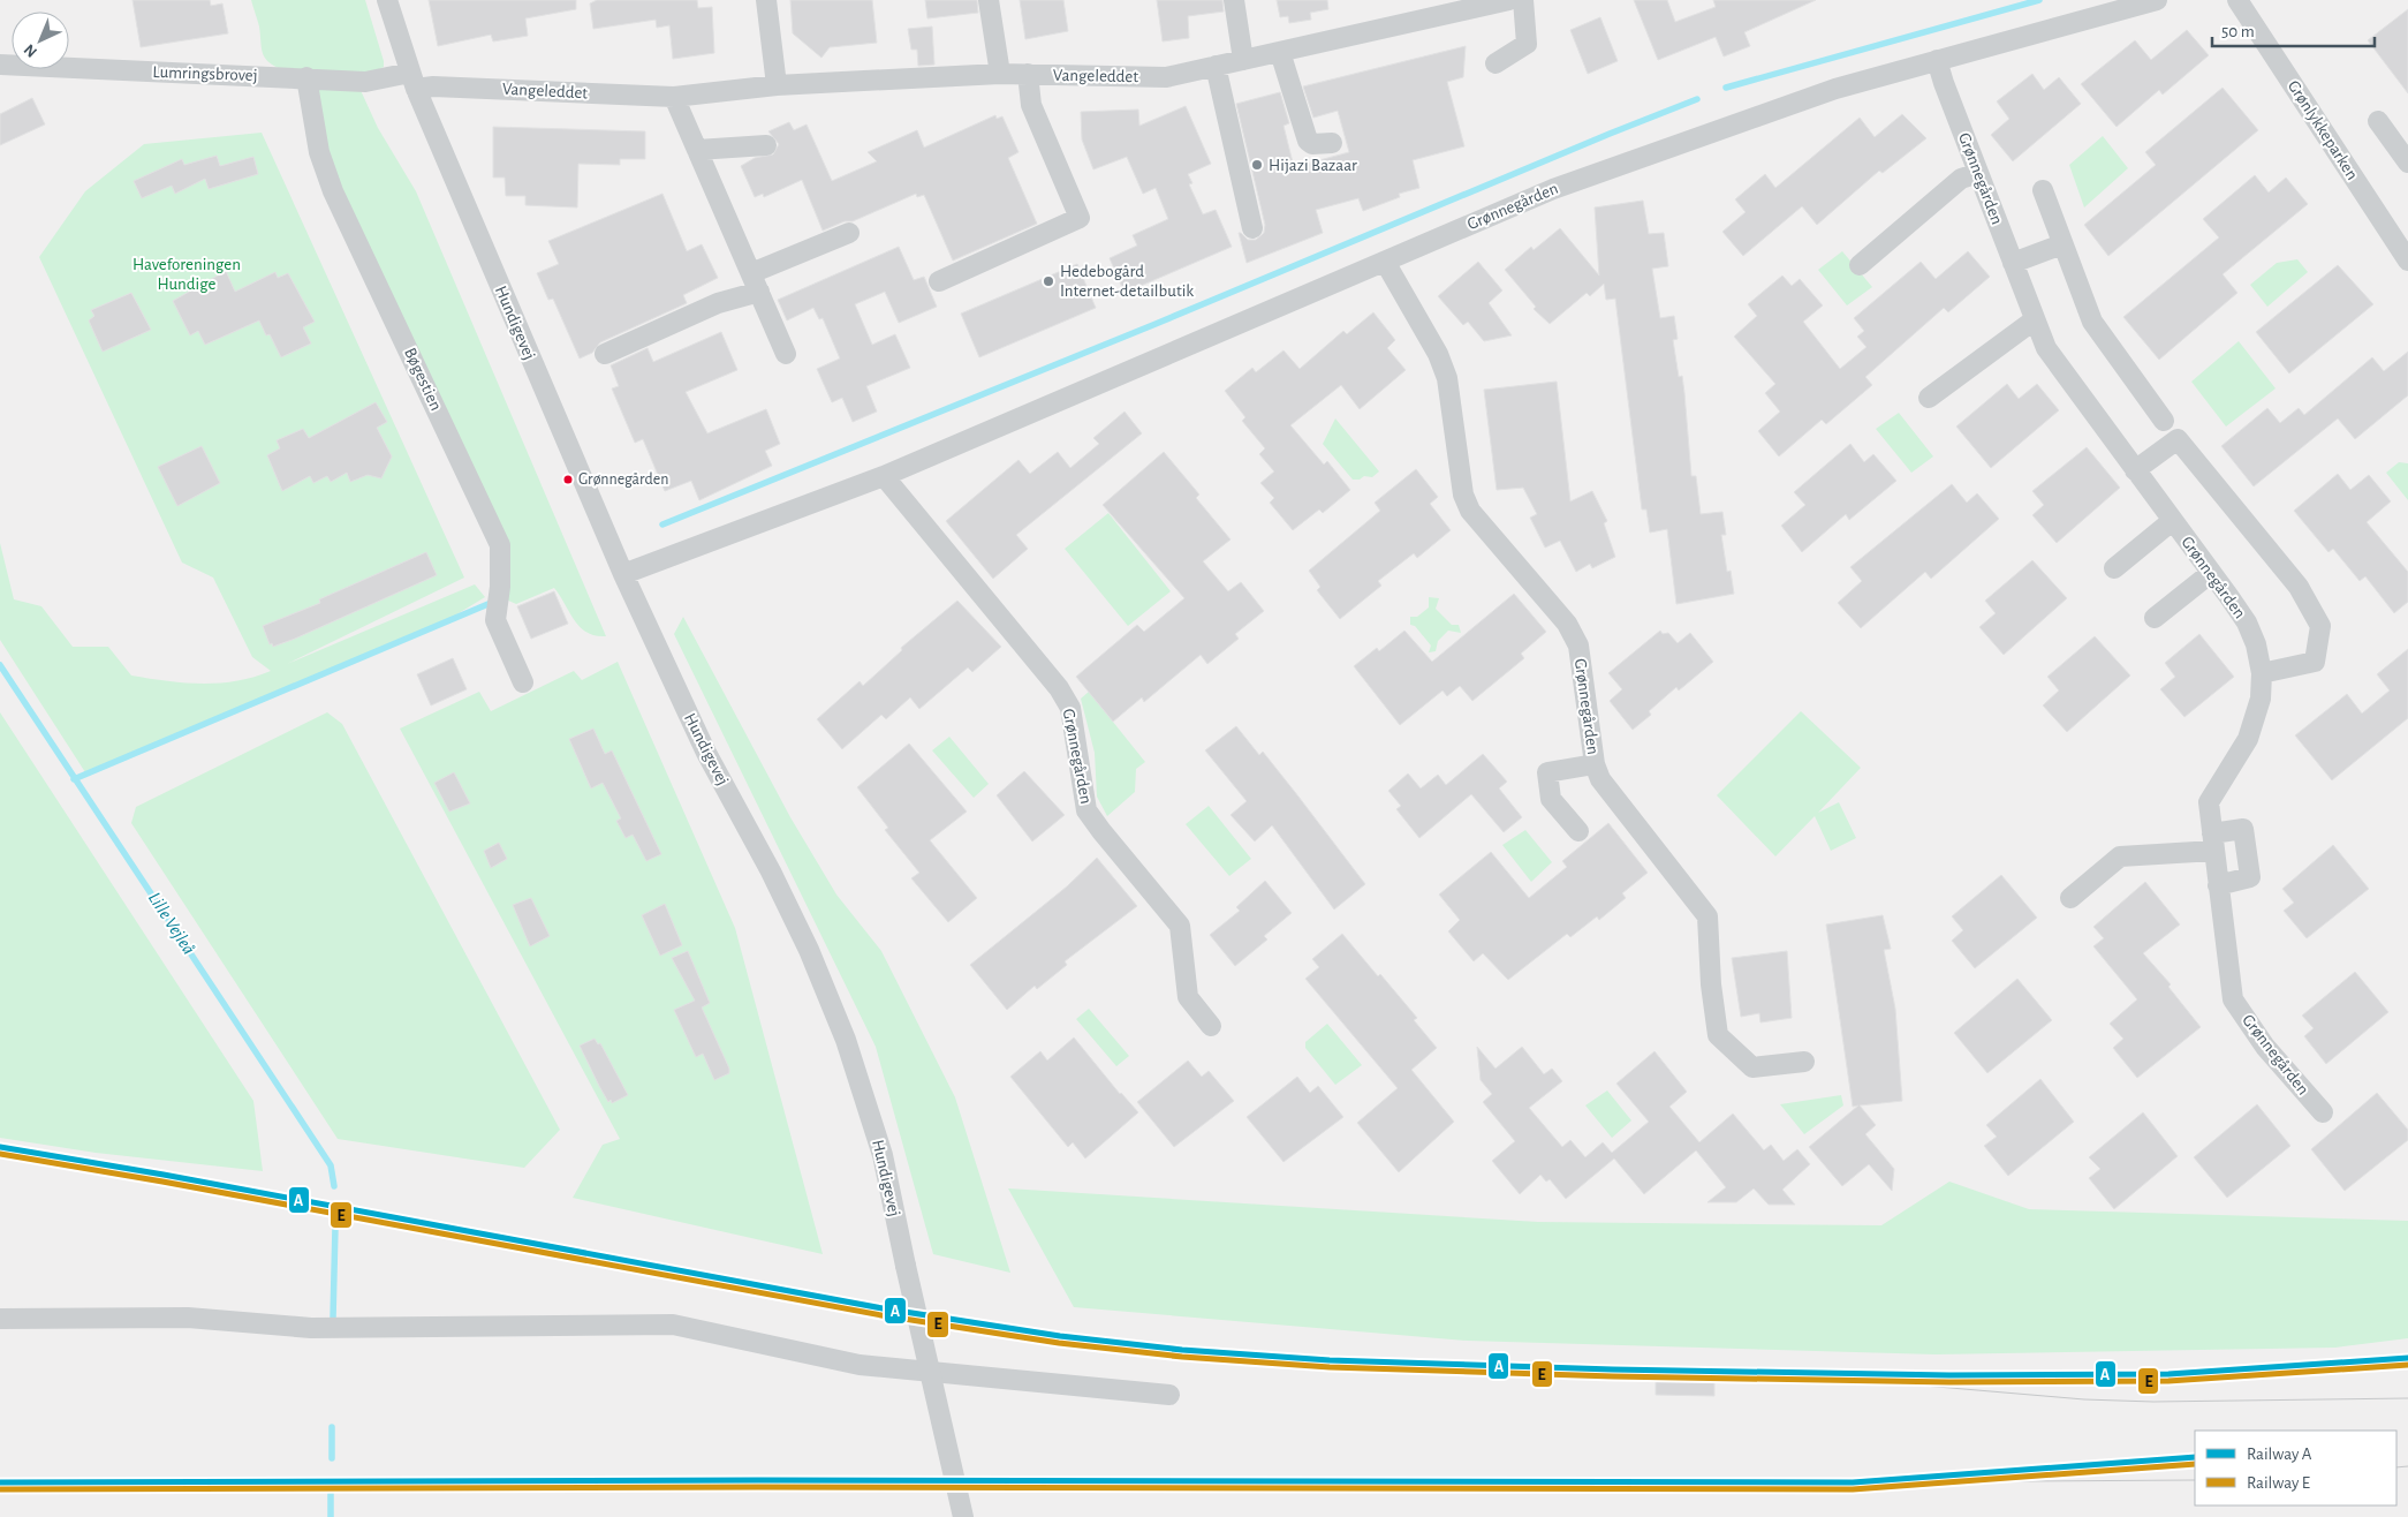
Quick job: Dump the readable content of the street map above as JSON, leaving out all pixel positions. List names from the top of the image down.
{
  "streets": {
    "street": [
      "Lumringsbrovej",
      "Vangeleddet",
      "Grønlykkeparken",
      "Grønnegården",
      "Hundigevej",
      "Bøgestien"
    ]
  },
  "crossings": [
    ["Lumringsbrovej", "Vangeleddet"],
    ["Lumringsbrovej", "Hundigevej"],
    ["Lumringsbrovej", "Bøgestien"],
    ["Vangeleddet", "Hundigevej"],
    ["Grønnegården", "Hundigevej"]
  ],
  "water": ["Lille Vejleå"],
  "parks": ["Haveforeningen Hundige"],
  "places": ["Hijazi Bazaar", "Hedebogård Internet-detailbutik", "Grønnegården"],
  "lines": ["rail line A", "rail line E"],
  "legend": ["Railway A", "Railway E"],
  "scale_bar": "50 m",
  "north": "bottom left"
}
